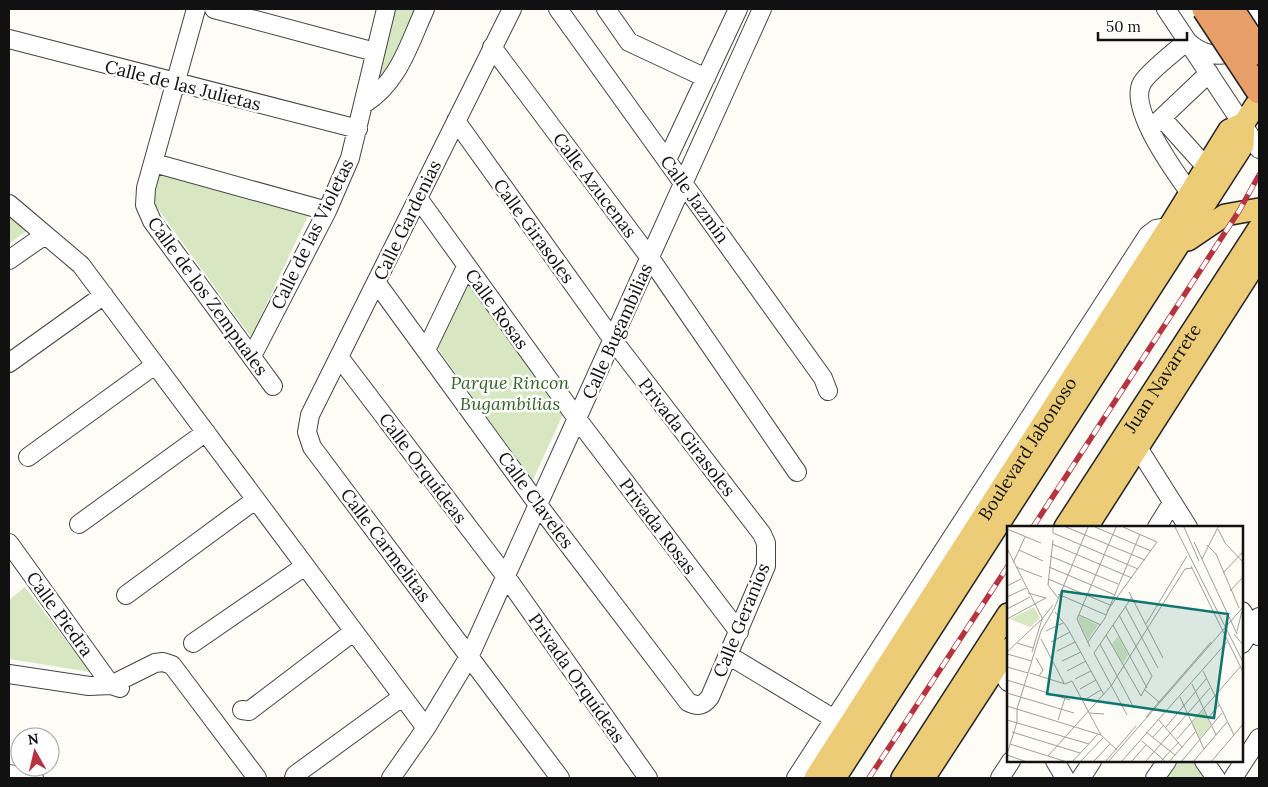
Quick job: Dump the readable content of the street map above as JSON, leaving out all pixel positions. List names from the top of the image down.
{
  "streets": {
    "main road": ["Juan Navarrete", "Boulevard Jabonoso"],
    "street": [
      "Calle de las Julietas",
      "Calle Azucenas",
      "Calle Jazmín",
      "Calle Gardenias",
      "Calle Girasoles",
      "Calle de las Violetas",
      "Calle de los Zempuales",
      "Calle Rosas",
      "Calle Bugambilias",
      "Privada Girasoles",
      "Calle Orquídeas",
      "Calle Claveles",
      "Privada Rosas",
      "Calle Carmelitas",
      "Calle Piedra",
      "Calle Geranios",
      "Privada Orquídeas"
    ]
  },
  "crossings": [
    ["Calle de las Julietas", "Calle de las Violetas"],
    ["Calle Azucenas", "Calle Gardenias"],
    ["Calle Azucenas", "Calle Bugambilias"],
    ["Calle Jazmín", "Calle Bugambilias"],
    ["Calle Gardenias", "Calle Girasoles"],
    ["Calle Gardenias", "Calle Rosas"],
    ["Calle Gardenias", "Calle Orquídeas"],
    ["Calle Gardenias", "Calle Claveles"],
    ["Calle Gardenias", "Calle Carmelitas"],
    ["Calle Girasoles", "Calle Bugambilias"],
    ["Calle Girasoles", "Privada Girasoles"],
    ["Calle de las Violetas", "Calle de los Zempuales"],
    ["Calle Rosas", "Calle Bugambilias"],
    ["Calle Rosas", "Privada Rosas"],
    ["Calle Bugambilias", "Privada Girasoles"],
    ["Calle Bugambilias", "Calle Orquídeas"],
    ["Calle Bugambilias", "Calle Claveles"],
    ["Calle Bugambilias", "Privada Rosas"],
    ["Calle Bugambilias", "Calle Carmelitas"],
    ["Calle Bugambilias", "Privada Orquídeas"],
    ["Privada Girasoles", "Calle Geranios"],
    ["Calle Orquídeas", "Privada Orquídeas"],
    ["Calle Claveles", "Calle Geranios"],
    ["Privada Rosas", "Calle Geranios"]
  ],
  "parks": ["Parque Rincon Bugambilias"],
  "scale_bar": "50 m",
  "north": "top"
}
